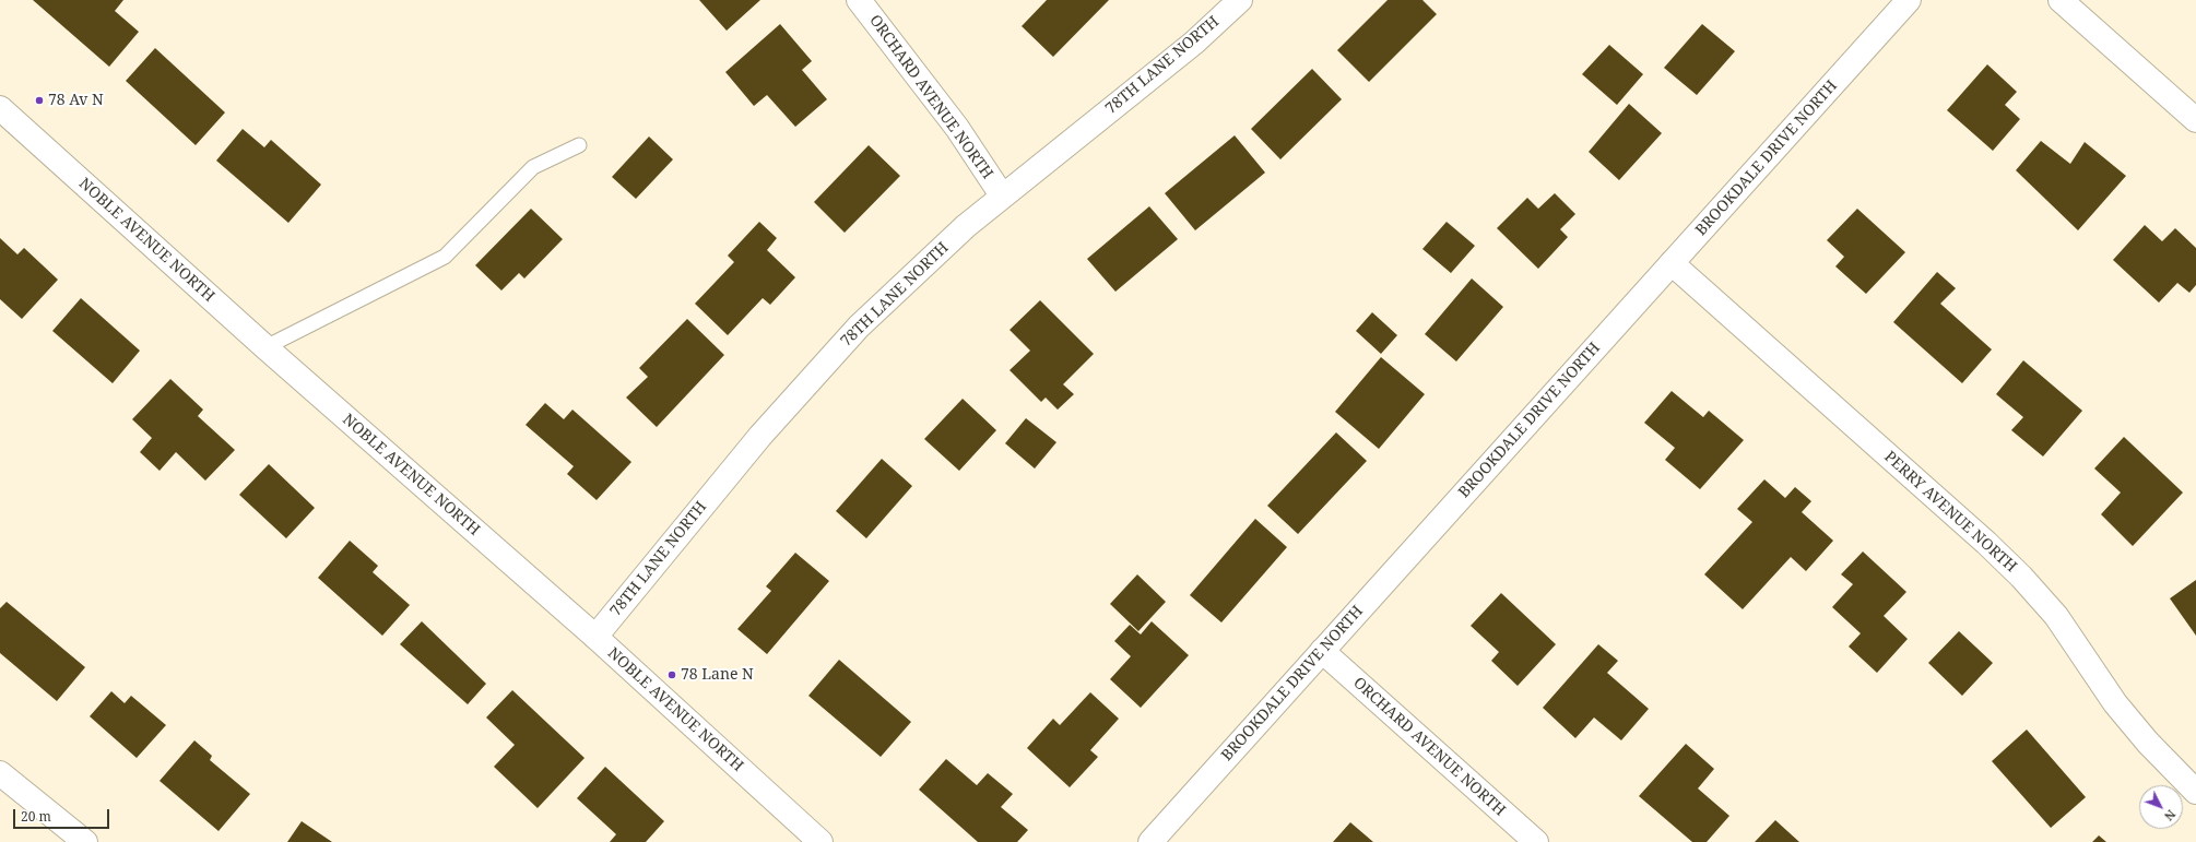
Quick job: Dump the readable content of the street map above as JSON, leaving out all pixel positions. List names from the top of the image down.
{
  "streets": {
    "street": [
      "78TH LANE NORTH",
      "ORCHARD AVENUE NORTH",
      "BROOKDALE DRIVE NORTH",
      "NOBLE AVENUE NORTH",
      "PERRY AVENUE NORTH"
    ]
  },
  "crossings": [
    ["78TH LANE NORTH", "ORCHARD AVENUE NORTH"],
    ["78TH LANE NORTH", "NOBLE AVENUE NORTH"],
    ["ORCHARD AVENUE NORTH", "BROOKDALE DRIVE NORTH"],
    ["BROOKDALE DRIVE NORTH", "PERRY AVENUE NORTH"]
  ],
  "places": ["78 Av N", "78 Lane N"],
  "scale_bar": "20 m",
  "north": "bottom right"
}
